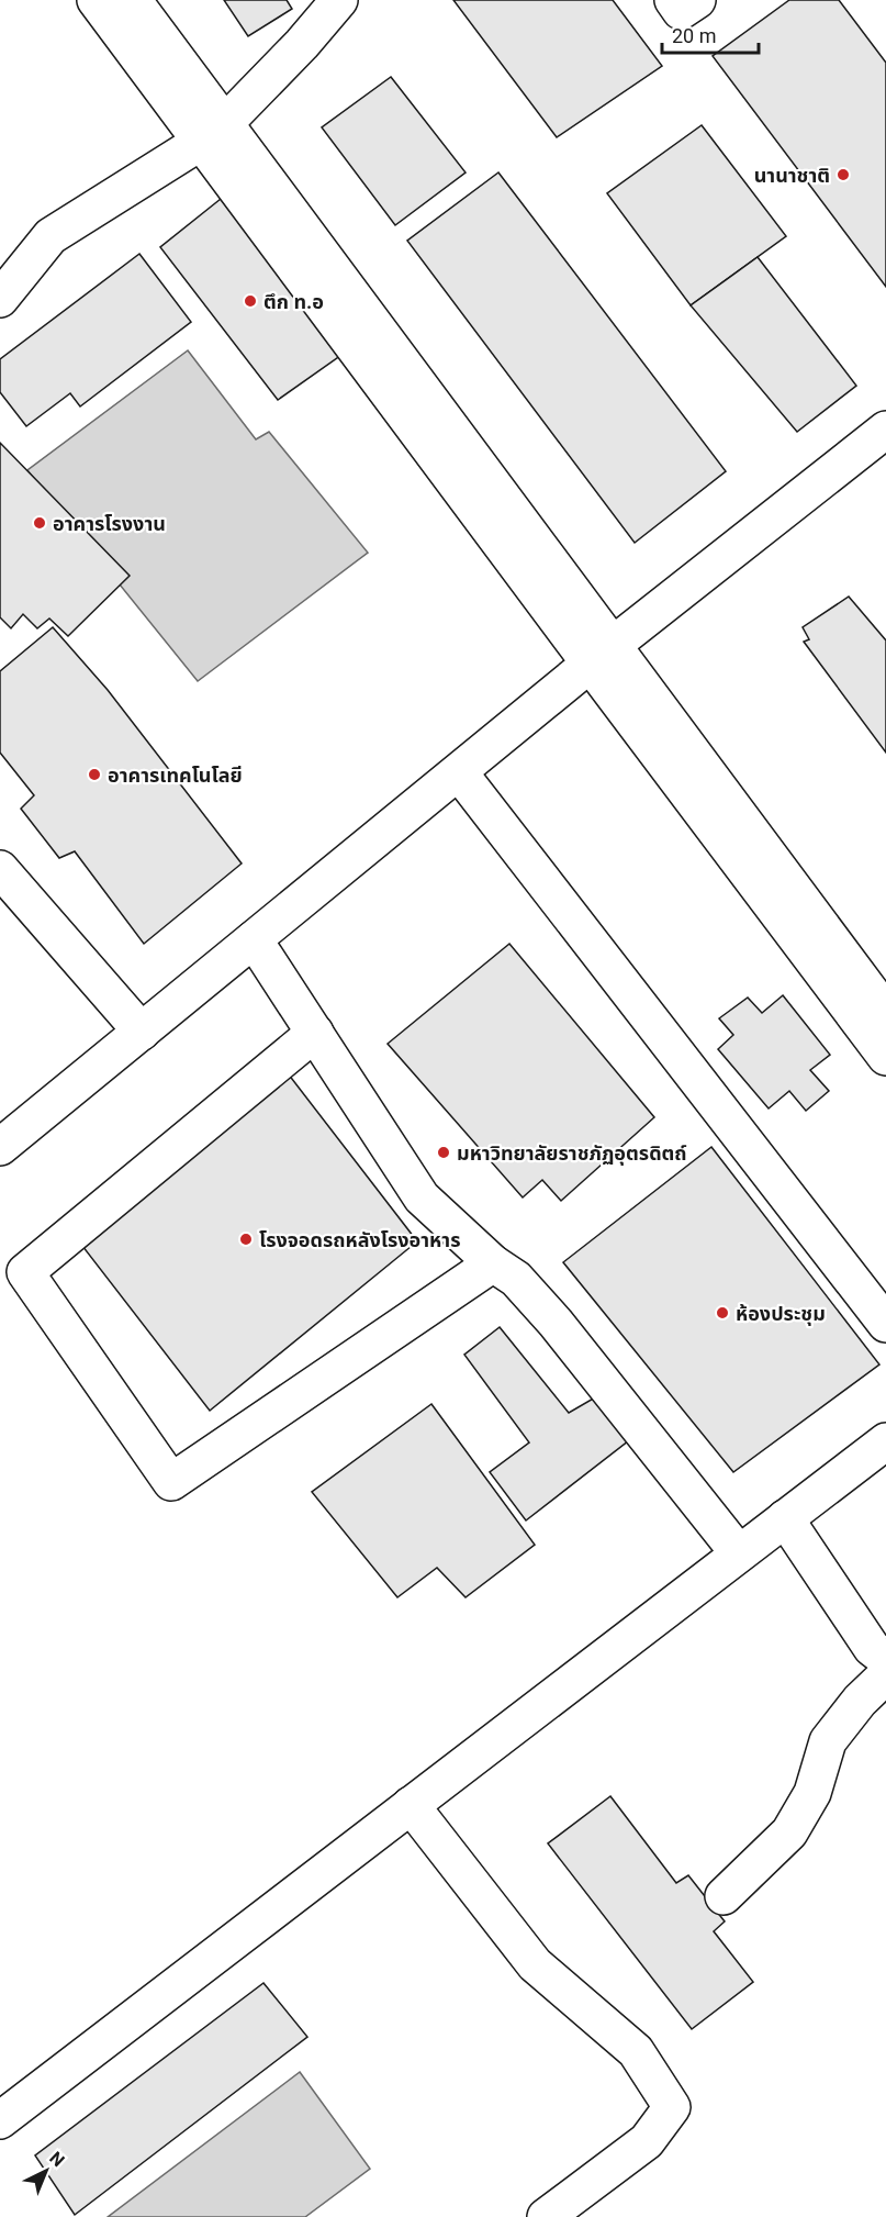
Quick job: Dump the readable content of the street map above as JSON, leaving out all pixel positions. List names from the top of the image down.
{
  "places": [
    "นานาชาติ",
    "ตึก ท.อ",
    "อาคารโรงงาน",
    "อาคารเทคโนโลยี",
    "มหาวิทยาลัยราชภัฏอุตรดิตถ์",
    "โรงจอดรถหลังโรงอาหาร",
    "ห้องประชุม"
  ],
  "scale_bar": "20 m",
  "north": "top right"
}
